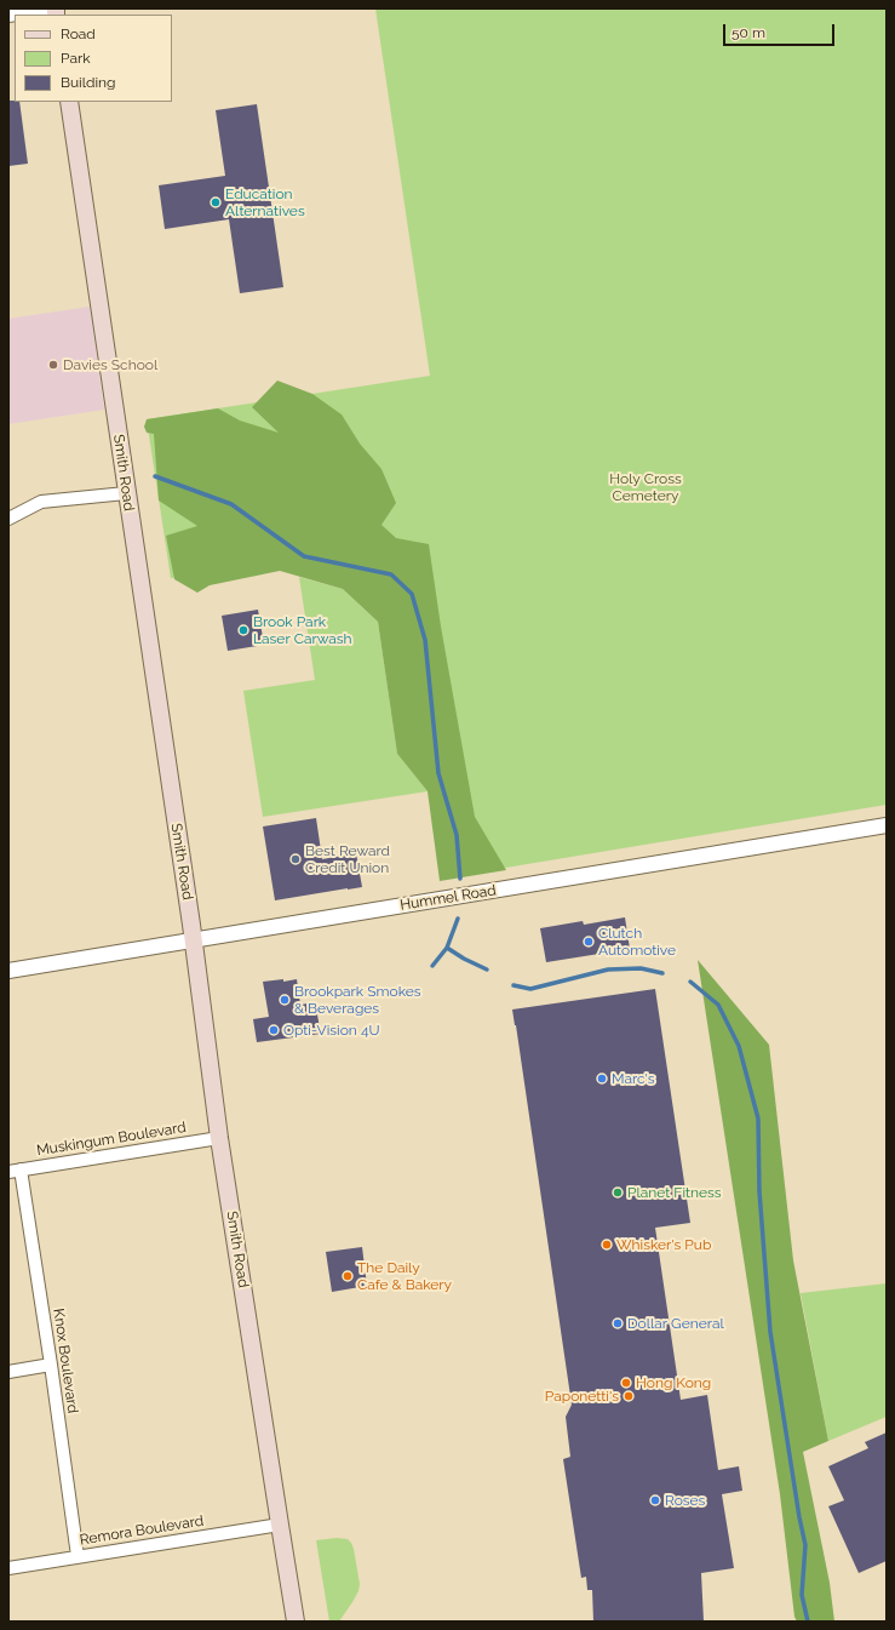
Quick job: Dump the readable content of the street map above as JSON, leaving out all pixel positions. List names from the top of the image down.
{
  "streets": {
    "main road": ["Smith Road"],
    "street": [
      "Hummel Road",
      "Muskingum Boulevard",
      "Knox Boulevard",
      "Remora Boulevard"
    ]
  },
  "crossings": [
    ["Smith Road", "Hummel Road"],
    ["Smith Road", "Muskingum Boulevard"],
    ["Smith Road", "Remora Boulevard"],
    ["Muskingum Boulevard", "Knox Boulevard"],
    ["Knox Boulevard", "Remora Boulevard"]
  ],
  "parks": ["Holy Cross Cemetery"],
  "places": [
    "Education Alternatives",
    "Davies School",
    "Brook Park Laser Carwash",
    "Best Reward Credit Union",
    "Clutch Automotive",
    "Brookpark Smokes & Beverages",
    "Opti-Vision 4U",
    "Marc's",
    "Planet Fitness",
    "Whisker's Pub",
    "The Daily Cafe & Bakery",
    "Dollar General",
    "Hong Kong",
    "Paponetti's",
    "Roses"
  ],
  "legend": ["Road", "Park", "Building"],
  "scale_bar": "50 m"
}
